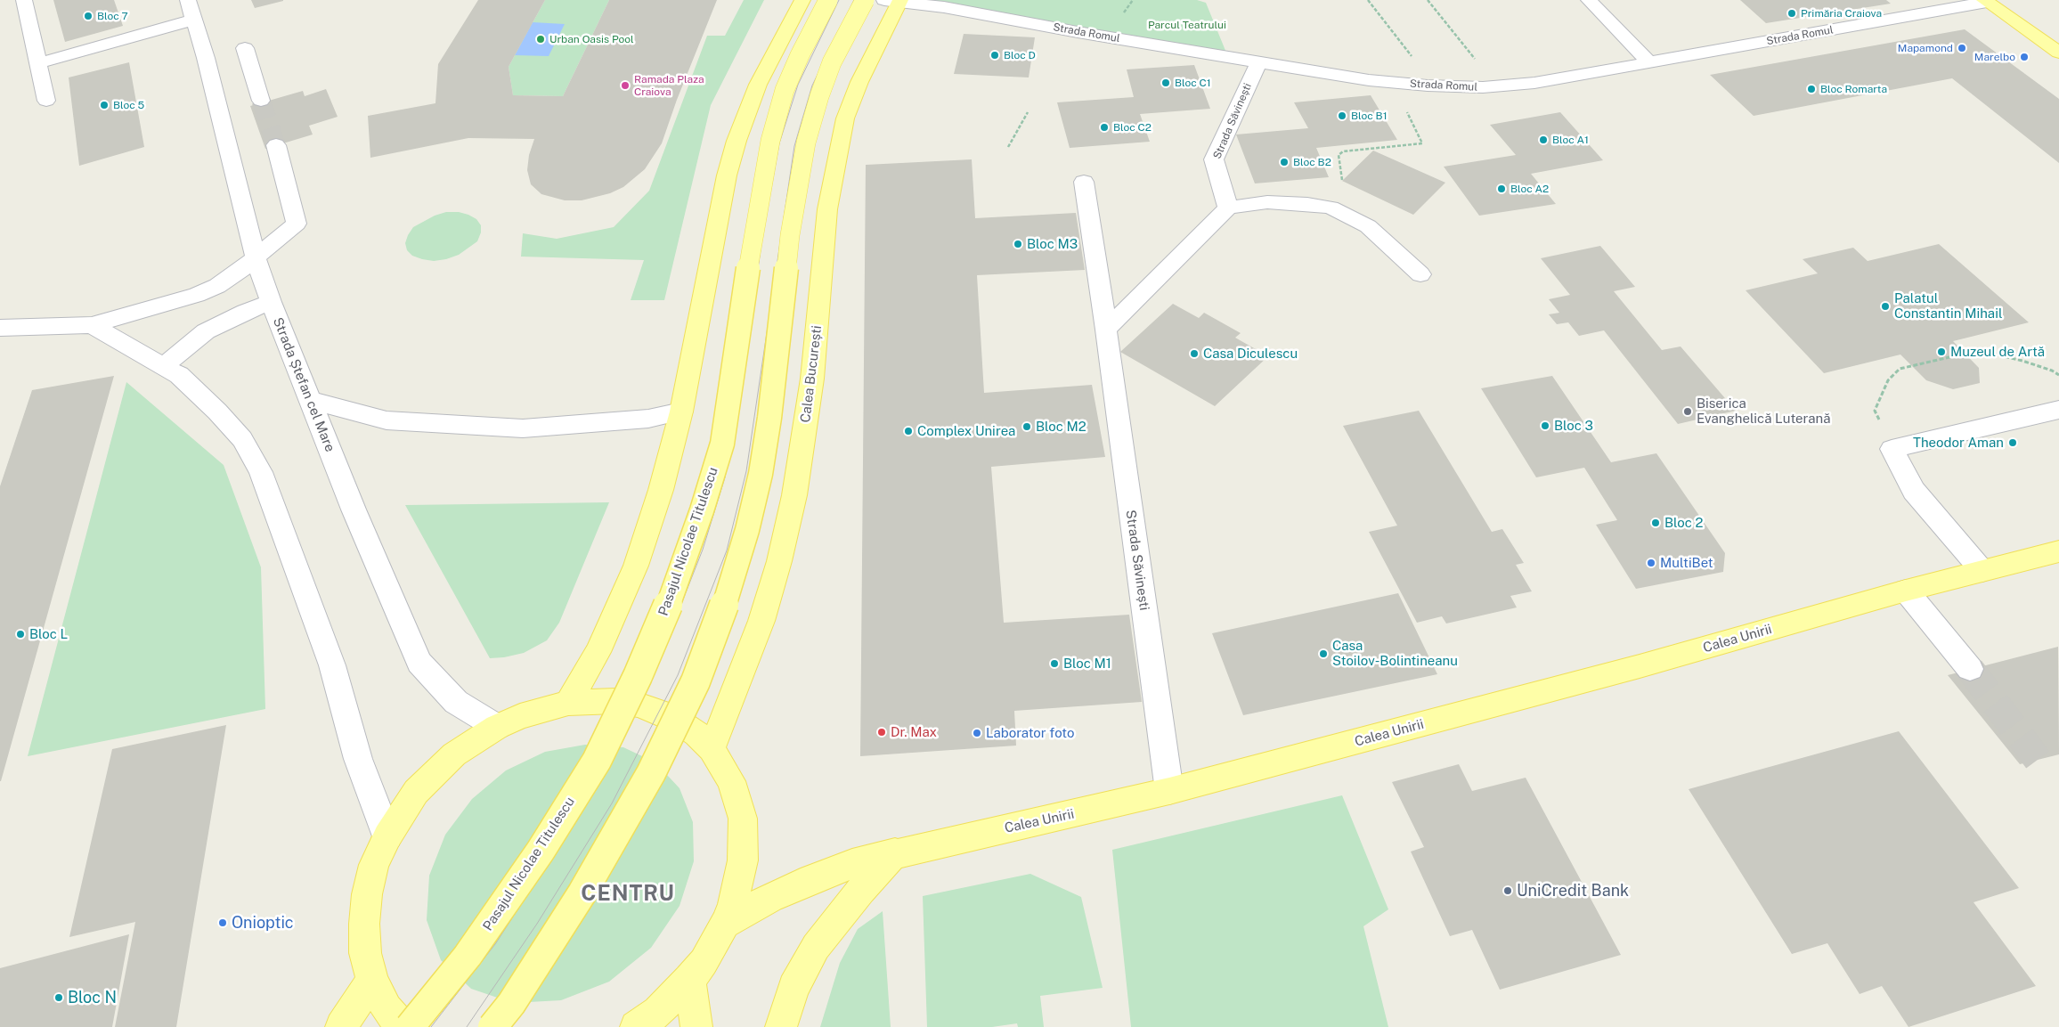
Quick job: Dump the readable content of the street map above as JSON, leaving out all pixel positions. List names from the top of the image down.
{
  "streets": {
    "main road": ["Calea București", "Pasajul Nicolae Titulescu", "Calea Unirii"],
    "street": ["Strada Romul", "Strada Săvinești", "Strada Ștefan cel Mare"]
  },
  "crossings": [
    ["Strada Romul", "Strada Săvinești"],
    ["Strada Romul", "Calea București"],
    ["Strada Săvinești", "Calea Unirii"]
  ],
  "districts": ["CENTRU"],
  "parks": ["Parcul Teatrului"],
  "places": [
    "Primăria Craiova",
    "Bloc 7",
    "Urban Oasis Pool",
    "Mapamond",
    "Bloc D",
    "Marelbo",
    "Bloc C1",
    "Ramada Plaza Craiova",
    "Bloc Romarta",
    "Bloc 5",
    "Bloc B1",
    "Bloc C2",
    "Bloc A1",
    "Bloc B2",
    "Bloc A2",
    "Bloc M3",
    "Palatul Constantin Mihail",
    "Muzeul de Artă",
    "Casa Diculescu",
    "Biserica Evanghelică Luterană",
    "Bloc 3",
    "Bloc M2",
    "Complex Unirea",
    "Theodor Aman",
    "Bloc 2",
    "MultiBet",
    "Bloc L",
    "Casa Stoilov-Bolintineanu",
    "Bloc M1",
    "Dr. Max",
    "Laborator foto",
    "UniCredit Bank",
    "Onioptic",
    "Bloc N"
  ]
}
